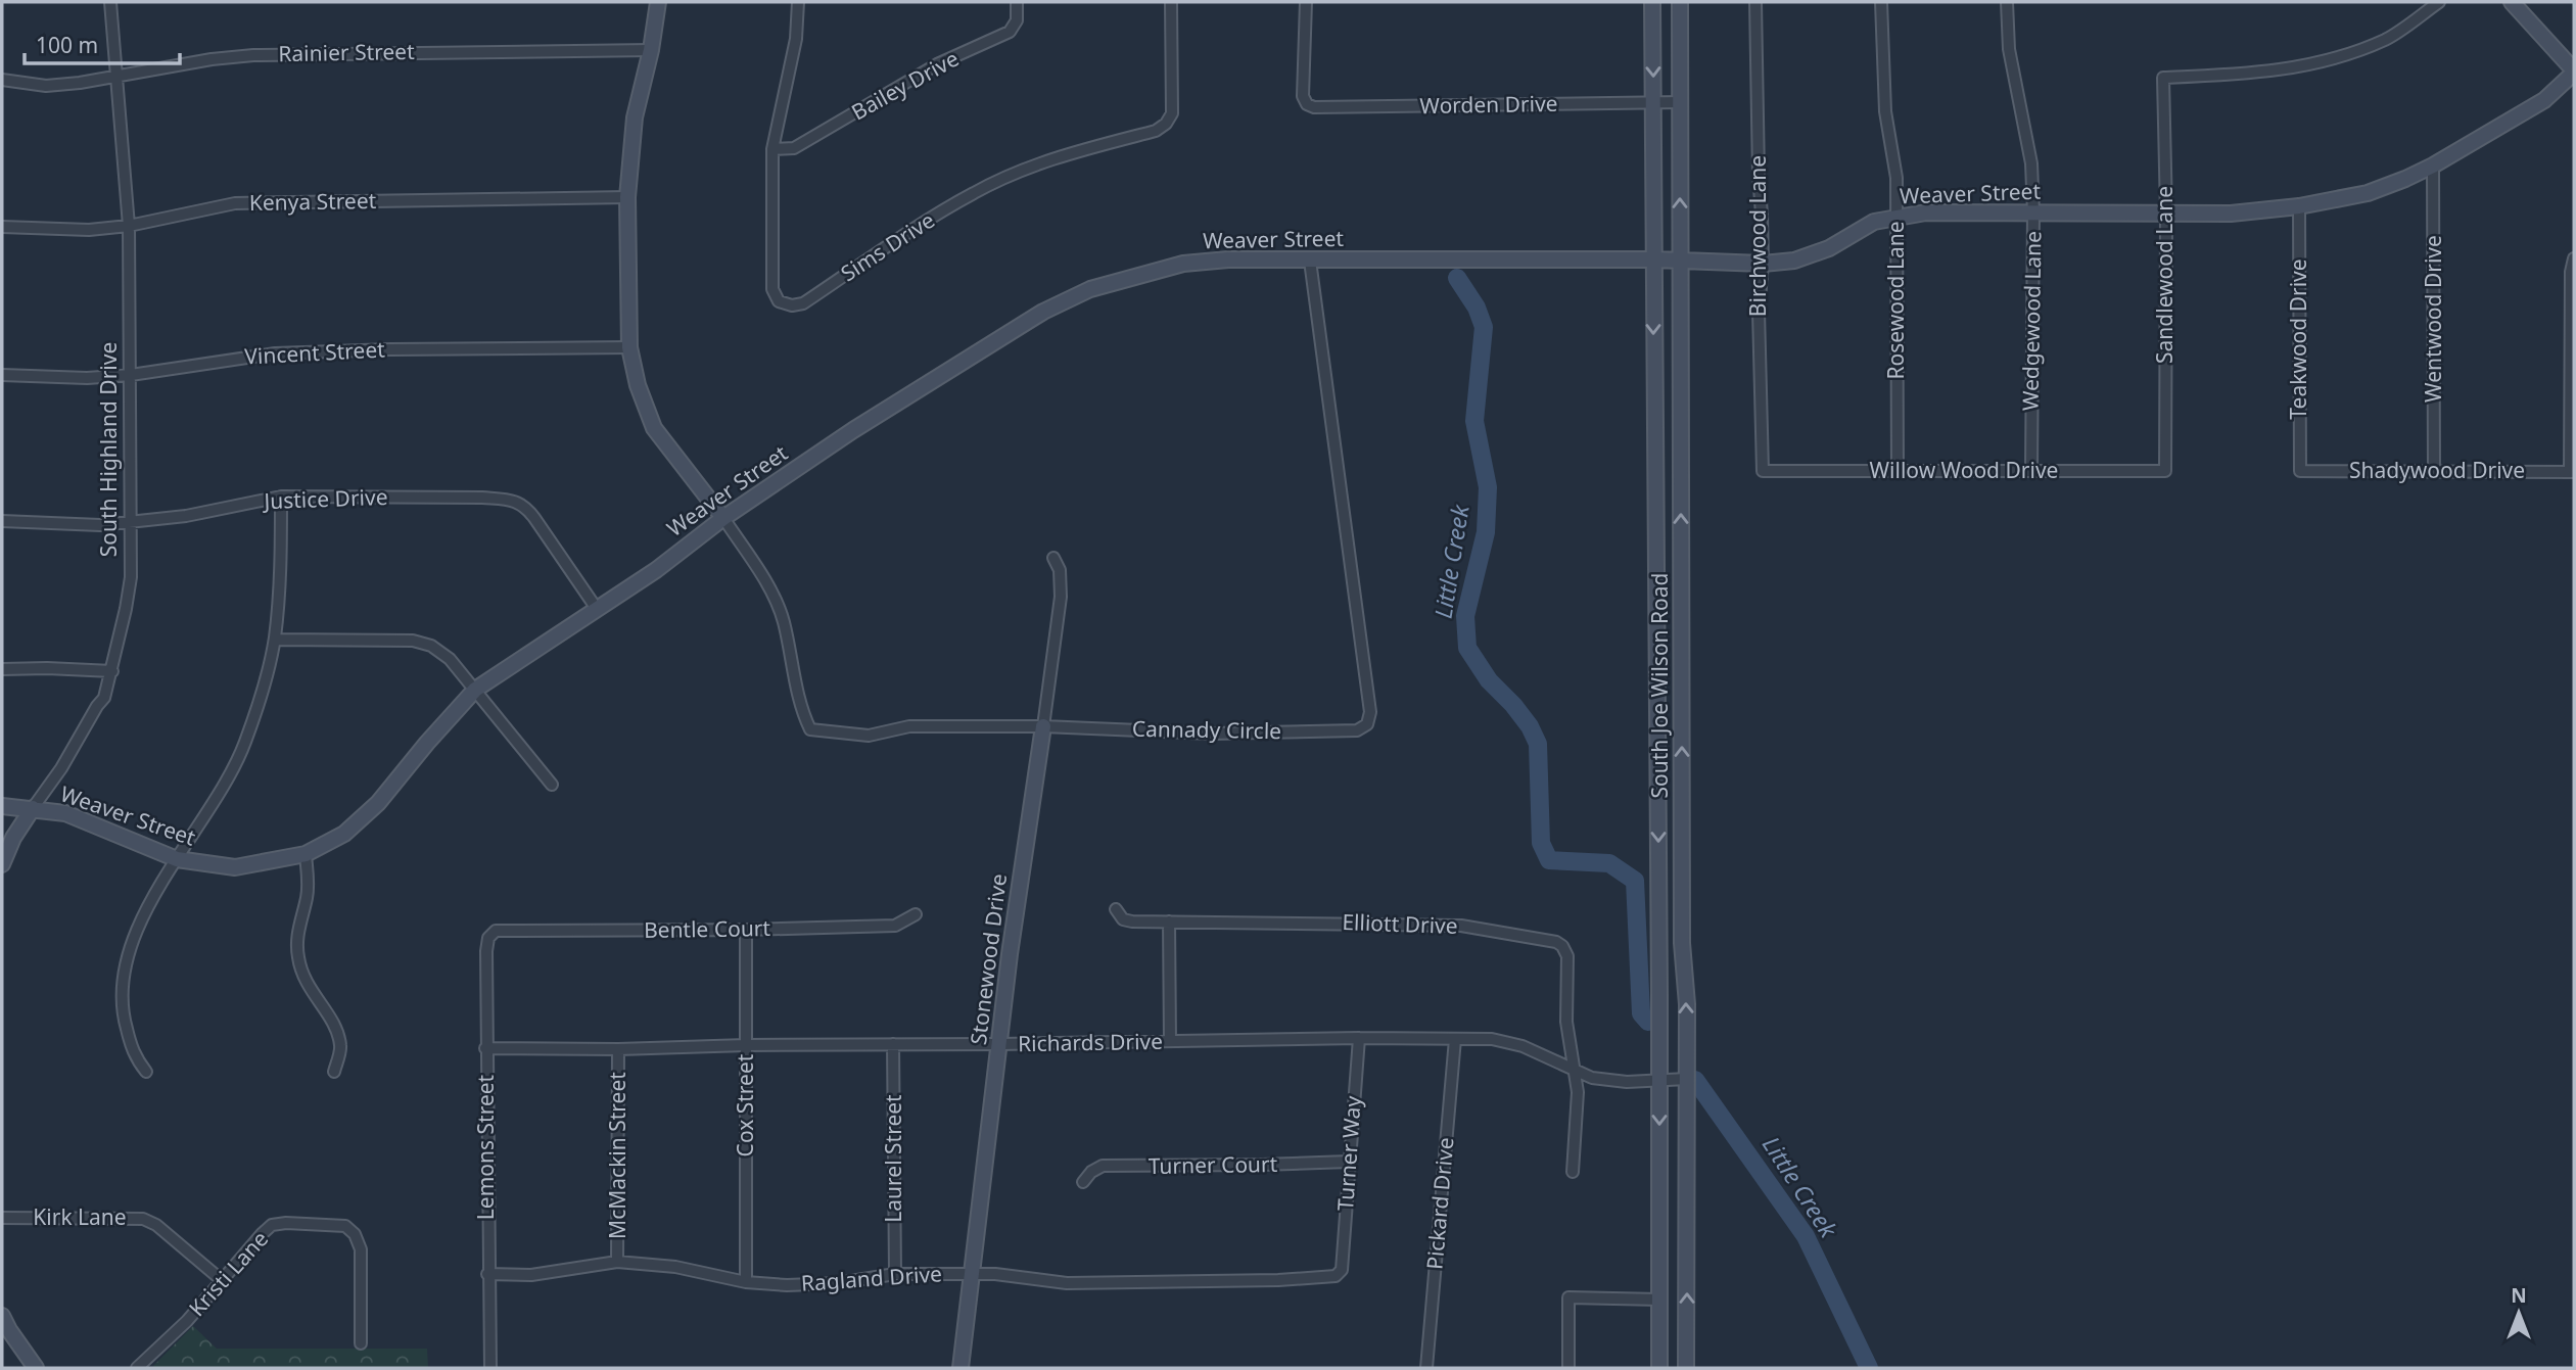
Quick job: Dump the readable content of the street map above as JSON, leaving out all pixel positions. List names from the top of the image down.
{
  "streets": {
    "street": [
      "Rainier Street",
      "Bailey Drive",
      "Worden Drive",
      "Weaver Street",
      "Kenya Street",
      "Birchwood Lane",
      "Sims Drive",
      "Sandlewood Lane",
      "Rosewood Lane",
      "Wentwood Drive",
      "Wedgewood Lane",
      "Teakwood Drive",
      "Vincent Street",
      "South Highland Drive",
      "Willow Wood Drive",
      "Shadywood Drive",
      "Justice Drive",
      "South Joe Wilson Road",
      "Cannady Circle",
      "Elliott Drive",
      "Bentle Court",
      "Stonewood Drive",
      "Richards Drive",
      "Cox Street",
      "Lemons Street",
      "Turner Way",
      "McMackin Street",
      "Laurel Street",
      "Turner Court",
      "Pickard Drive",
      "Kirk Lane",
      "Kristi Lane",
      "Ragland Drive"
    ]
  },
  "crossings": [
    ["Rainier Street", "South Highland Drive"],
    ["Bailey Drive", "Sims Drive"],
    ["Worden Drive", "South Joe Wilson Road"],
    ["Weaver Street", "Birchwood Lane"],
    ["Weaver Street", "Sandlewood Lane"],
    ["Weaver Street", "Rosewood Lane"],
    ["Weaver Street", "Wentwood Drive"],
    ["Weaver Street", "Wedgewood Lane"],
    ["Weaver Street", "Teakwood Drive"],
    ["Weaver Street", "South Highland Drive"],
    ["Weaver Street", "Justice Drive"],
    ["Weaver Street", "South Joe Wilson Road"],
    ["Weaver Street", "Cannady Circle"],
    ["Kenya Street", "South Highland Drive"],
    ["Birchwood Lane", "Willow Wood Drive"],
    ["Sandlewood Lane", "Willow Wood Drive"],
    ["Rosewood Lane", "Willow Wood Drive"],
    ["Wentwood Drive", "Shadywood Drive"],
    ["Wedgewood Lane", "Willow Wood Drive"],
    ["Teakwood Drive", "Shadywood Drive"],
    ["Vincent Street", "South Highland Drive"],
    ["South Highland Drive", "Justice Drive"],
    ["South Joe Wilson Road", "Richards Drive"],
    ["Cannady Circle", "Stonewood Drive"],
    ["Elliott Drive", "Richards Drive"],
    ["Bentle Court", "Cox Street"],
    ["Bentle Court", "Lemons Street"],
    ["Stonewood Drive", "Richards Drive"],
    ["Stonewood Drive", "Ragland Drive"],
    ["Richards Drive", "Cox Street"],
    ["Richards Drive", "Lemons Street"],
    ["Richards Drive", "Turner Way"],
    ["Richards Drive", "McMackin Street"],
    ["Richards Drive", "Laurel Street"],
    ["Richards Drive", "Pickard Drive"],
    ["Cox Street", "Ragland Drive"],
    ["Lemons Street", "Ragland Drive"],
    ["Turner Way", "Turner Court"],
    ["Turner Way", "Ragland Drive"],
    ["McMackin Street", "Ragland Drive"],
    ["Laurel Street", "Ragland Drive"],
    ["Kirk Lane", "Kristi Lane"]
  ],
  "water": ["Little Creek"],
  "scale_bar": "100 m",
  "north": "top"
}
